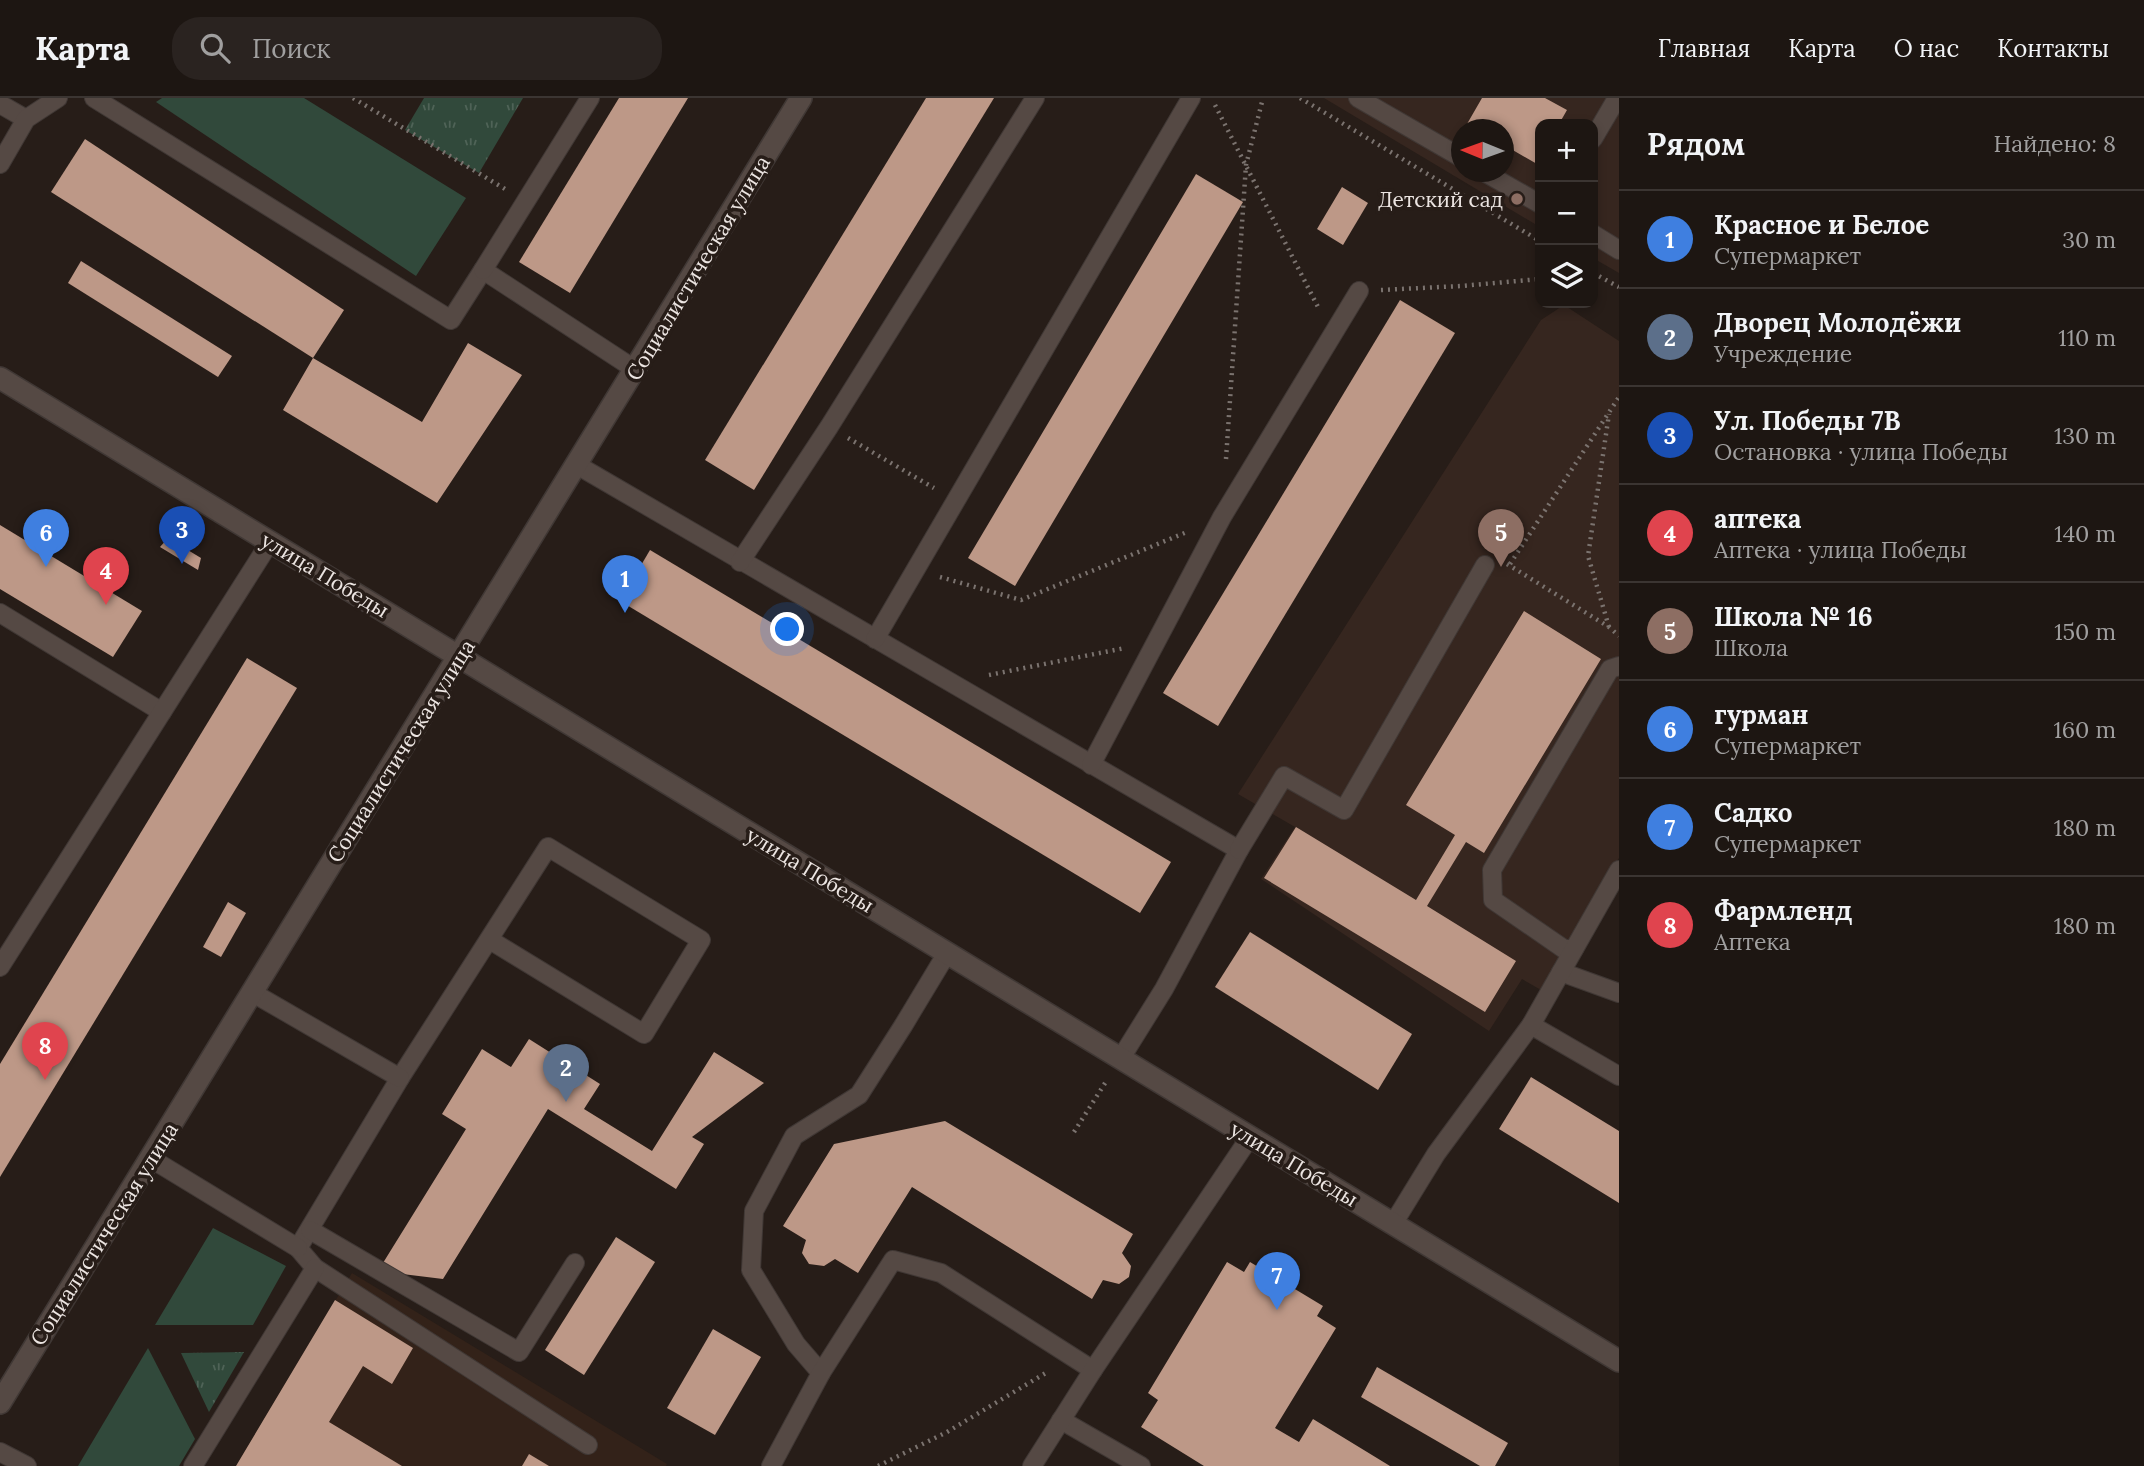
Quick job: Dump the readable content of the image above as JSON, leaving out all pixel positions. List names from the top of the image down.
{
  "streets": {
    "street": ["Социалистическая улица", "улица Победы"]
  },
  "crossings": [
    ["Социалистическая улица", "улица Победы"]
  ],
  "places": ["Детский сад"],
  "north": "left",
  "page": {
    "header": "Карта",
    "search": "Поиск",
    "nav": [
      "Главная",
      "Карта",
      "О нас",
      "Контакты"
    ],
    "heading": ["Рядом", "Найдено: 8"],
    "map_buttons": ["+", "−"],
    "list": [
      {
        "mark": "1",
        "name": "Красное и Белое",
        "note": "Супермаркет",
        "value": "30 m"
      },
      {
        "mark": "2",
        "name": "Дворец Молодёжи",
        "note": "Учреждение",
        "value": "110 m"
      },
      {
        "mark": "3",
        "name": "Ул. Победы 7В",
        "note": "Остановка · улица Победы",
        "value": "130 m"
      },
      {
        "mark": "4",
        "name": "аптека",
        "note": "Аптека · улица Победы",
        "value": "140 m"
      },
      {
        "mark": "5",
        "name": "Школа № 16",
        "note": "Школа",
        "value": "150 m"
      },
      {
        "mark": "6",
        "name": "гурман",
        "note": "Супермаркет",
        "value": "160 m"
      },
      {
        "mark": "7",
        "name": "Садко",
        "note": "Супермаркет",
        "value": "180 m"
      },
      {
        "mark": "8",
        "name": "Фармленд",
        "note": "Аптека",
        "value": "180 m"
      }
    ],
    "pins": [
      "3",
      "5",
      "6",
      "4",
      "1",
      "8",
      "2",
      "7"
    ]
  }
}
